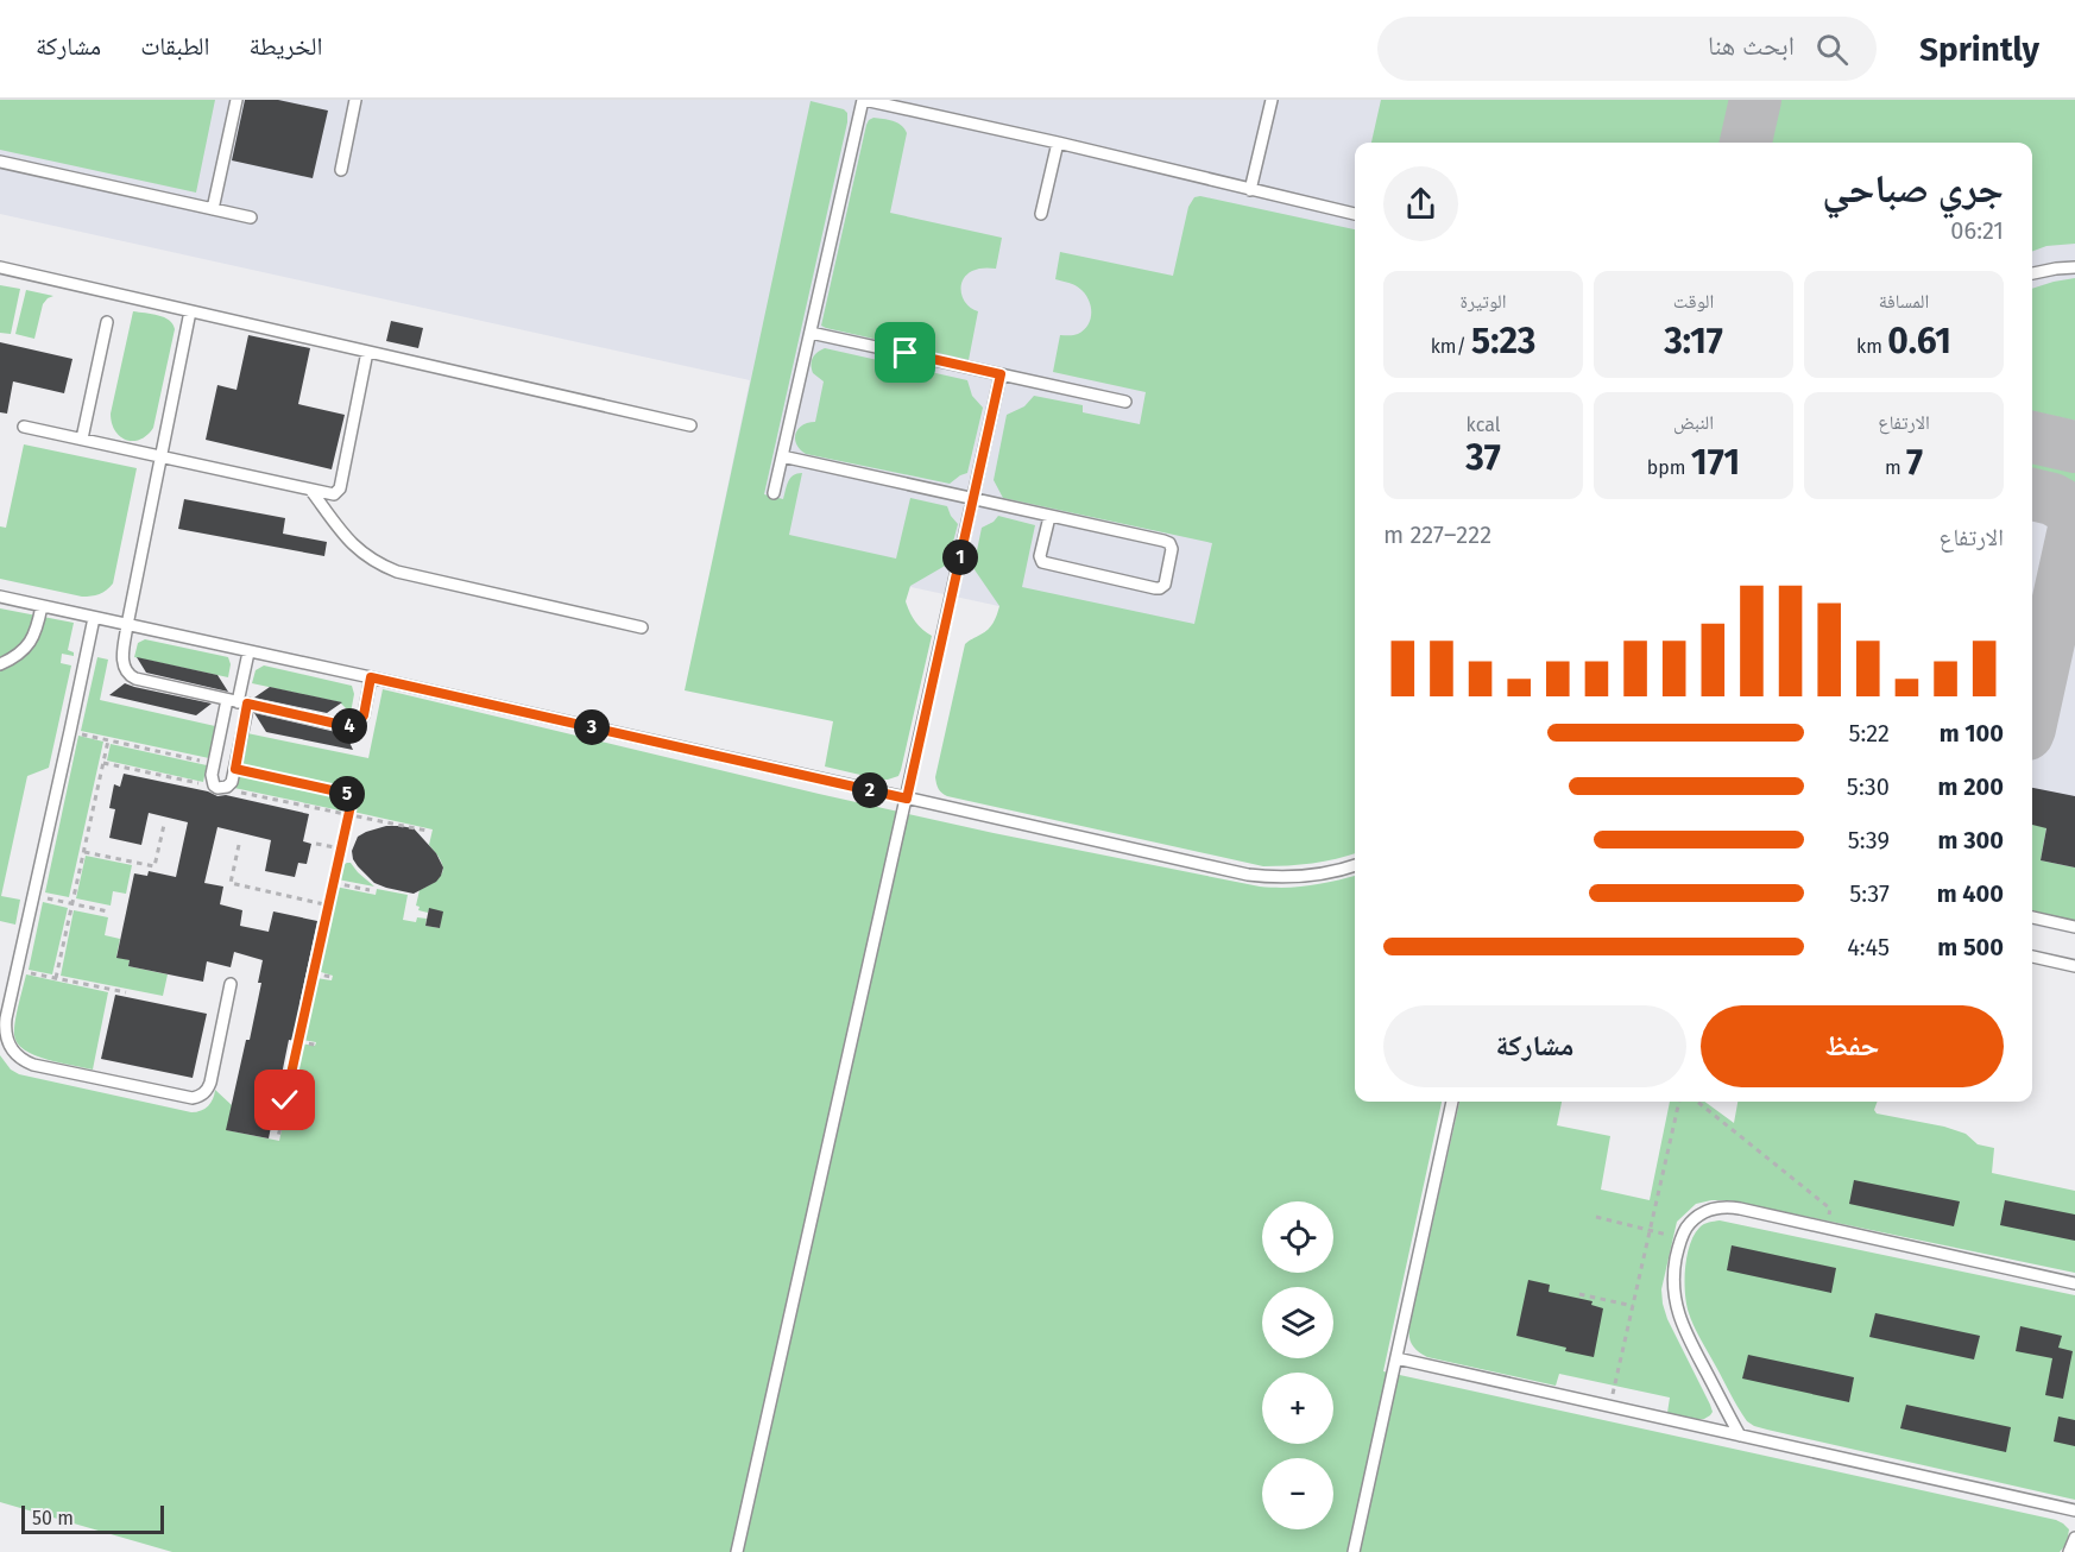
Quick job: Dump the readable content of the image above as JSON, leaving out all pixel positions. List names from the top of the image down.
{
  "scale_bar": "50 m",
  "page": {
    "header": "Sprintly",
    "search": "ابحث هنا",
    "nav": ["الخريطة", "الطبقات", "مشاركة"],
    "heading": ["جري صباحي", "06:21"],
    "stats": [
      ["المسافة", "0.61 km"],
      ["الوقت", "3:17"],
      ["الوتيرة", "5:23 /km"],
      ["الارتفاع", "7 m"],
      ["النبض", "171 bpm"],
      ["kcal", "37"]
    ],
    "chart": ["الارتفاع", "222–227 m"],
    "pins": [
      "1",
      "4",
      "3",
      "2",
      "5"
    ],
    "list": [
      {
        "name": "100 m",
        "note": "5:22"
      },
      {
        "name": "200 m",
        "note": "5:30"
      },
      {
        "name": "300 m",
        "note": "5:39"
      },
      {
        "name": "400 m",
        "note": "5:37"
      },
      {
        "name": "500 m",
        "note": "4:45"
      }
    ],
    "buttons": ["حفظ", "مشاركة"],
    "map_buttons": ["+", "−"],
    "scale": "50 m"
  }
}
